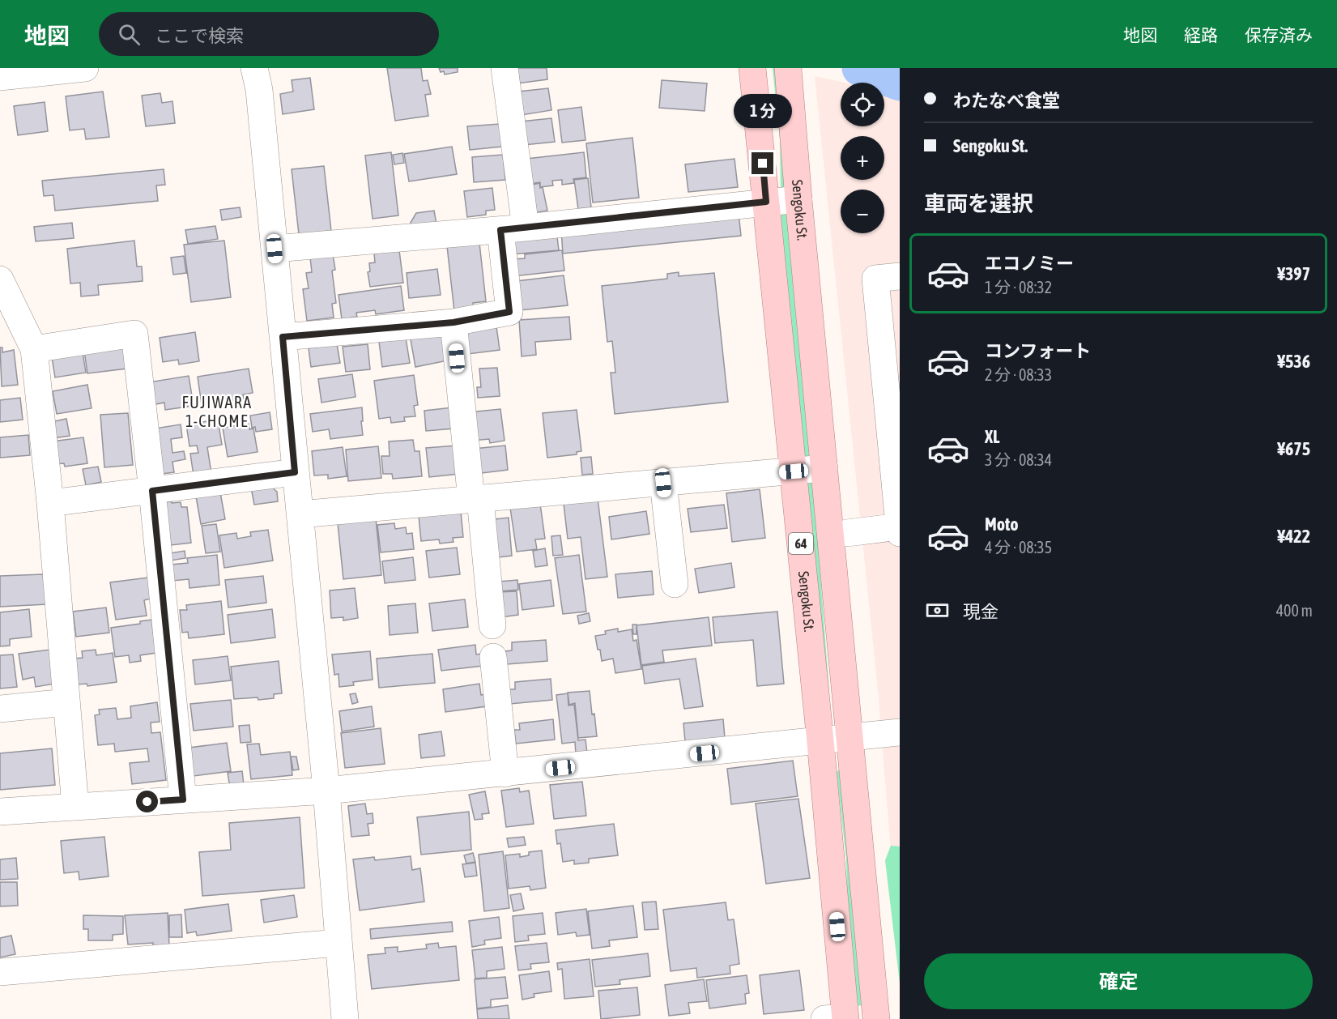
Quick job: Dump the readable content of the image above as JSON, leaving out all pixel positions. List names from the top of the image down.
{
  "streets": {
    "main road": ["Sengoku St.", "64"]
  },
  "districts": ["FUJIWARA 1-CHOME"],
  "page": {
    "header": "地図",
    "search": "ここで検索",
    "nav": ["地図", "経路", "保存済み"],
    "banner": ["わたなべ食堂", "Sengoku St."],
    "map_buttons": ["+", "−"],
    "bubble": "1 分",
    "heading": "車両を選択",
    "list": [
      {
        "name": "エコノミー",
        "note": "1 分 · 08:32",
        "value": "¥397"
      },
      {
        "name": "コンフォート",
        "note": "2 分 · 08:33",
        "value": "¥536"
      },
      {
        "name": "XL",
        "note": "3 分 · 08:34",
        "value": "¥675"
      },
      {
        "name": "Moto",
        "note": "4 分 · 08:35",
        "value": "¥422"
      }
    ],
    "pay": ["現金", "400 m"],
    "buttons": "確定"
  }
}
